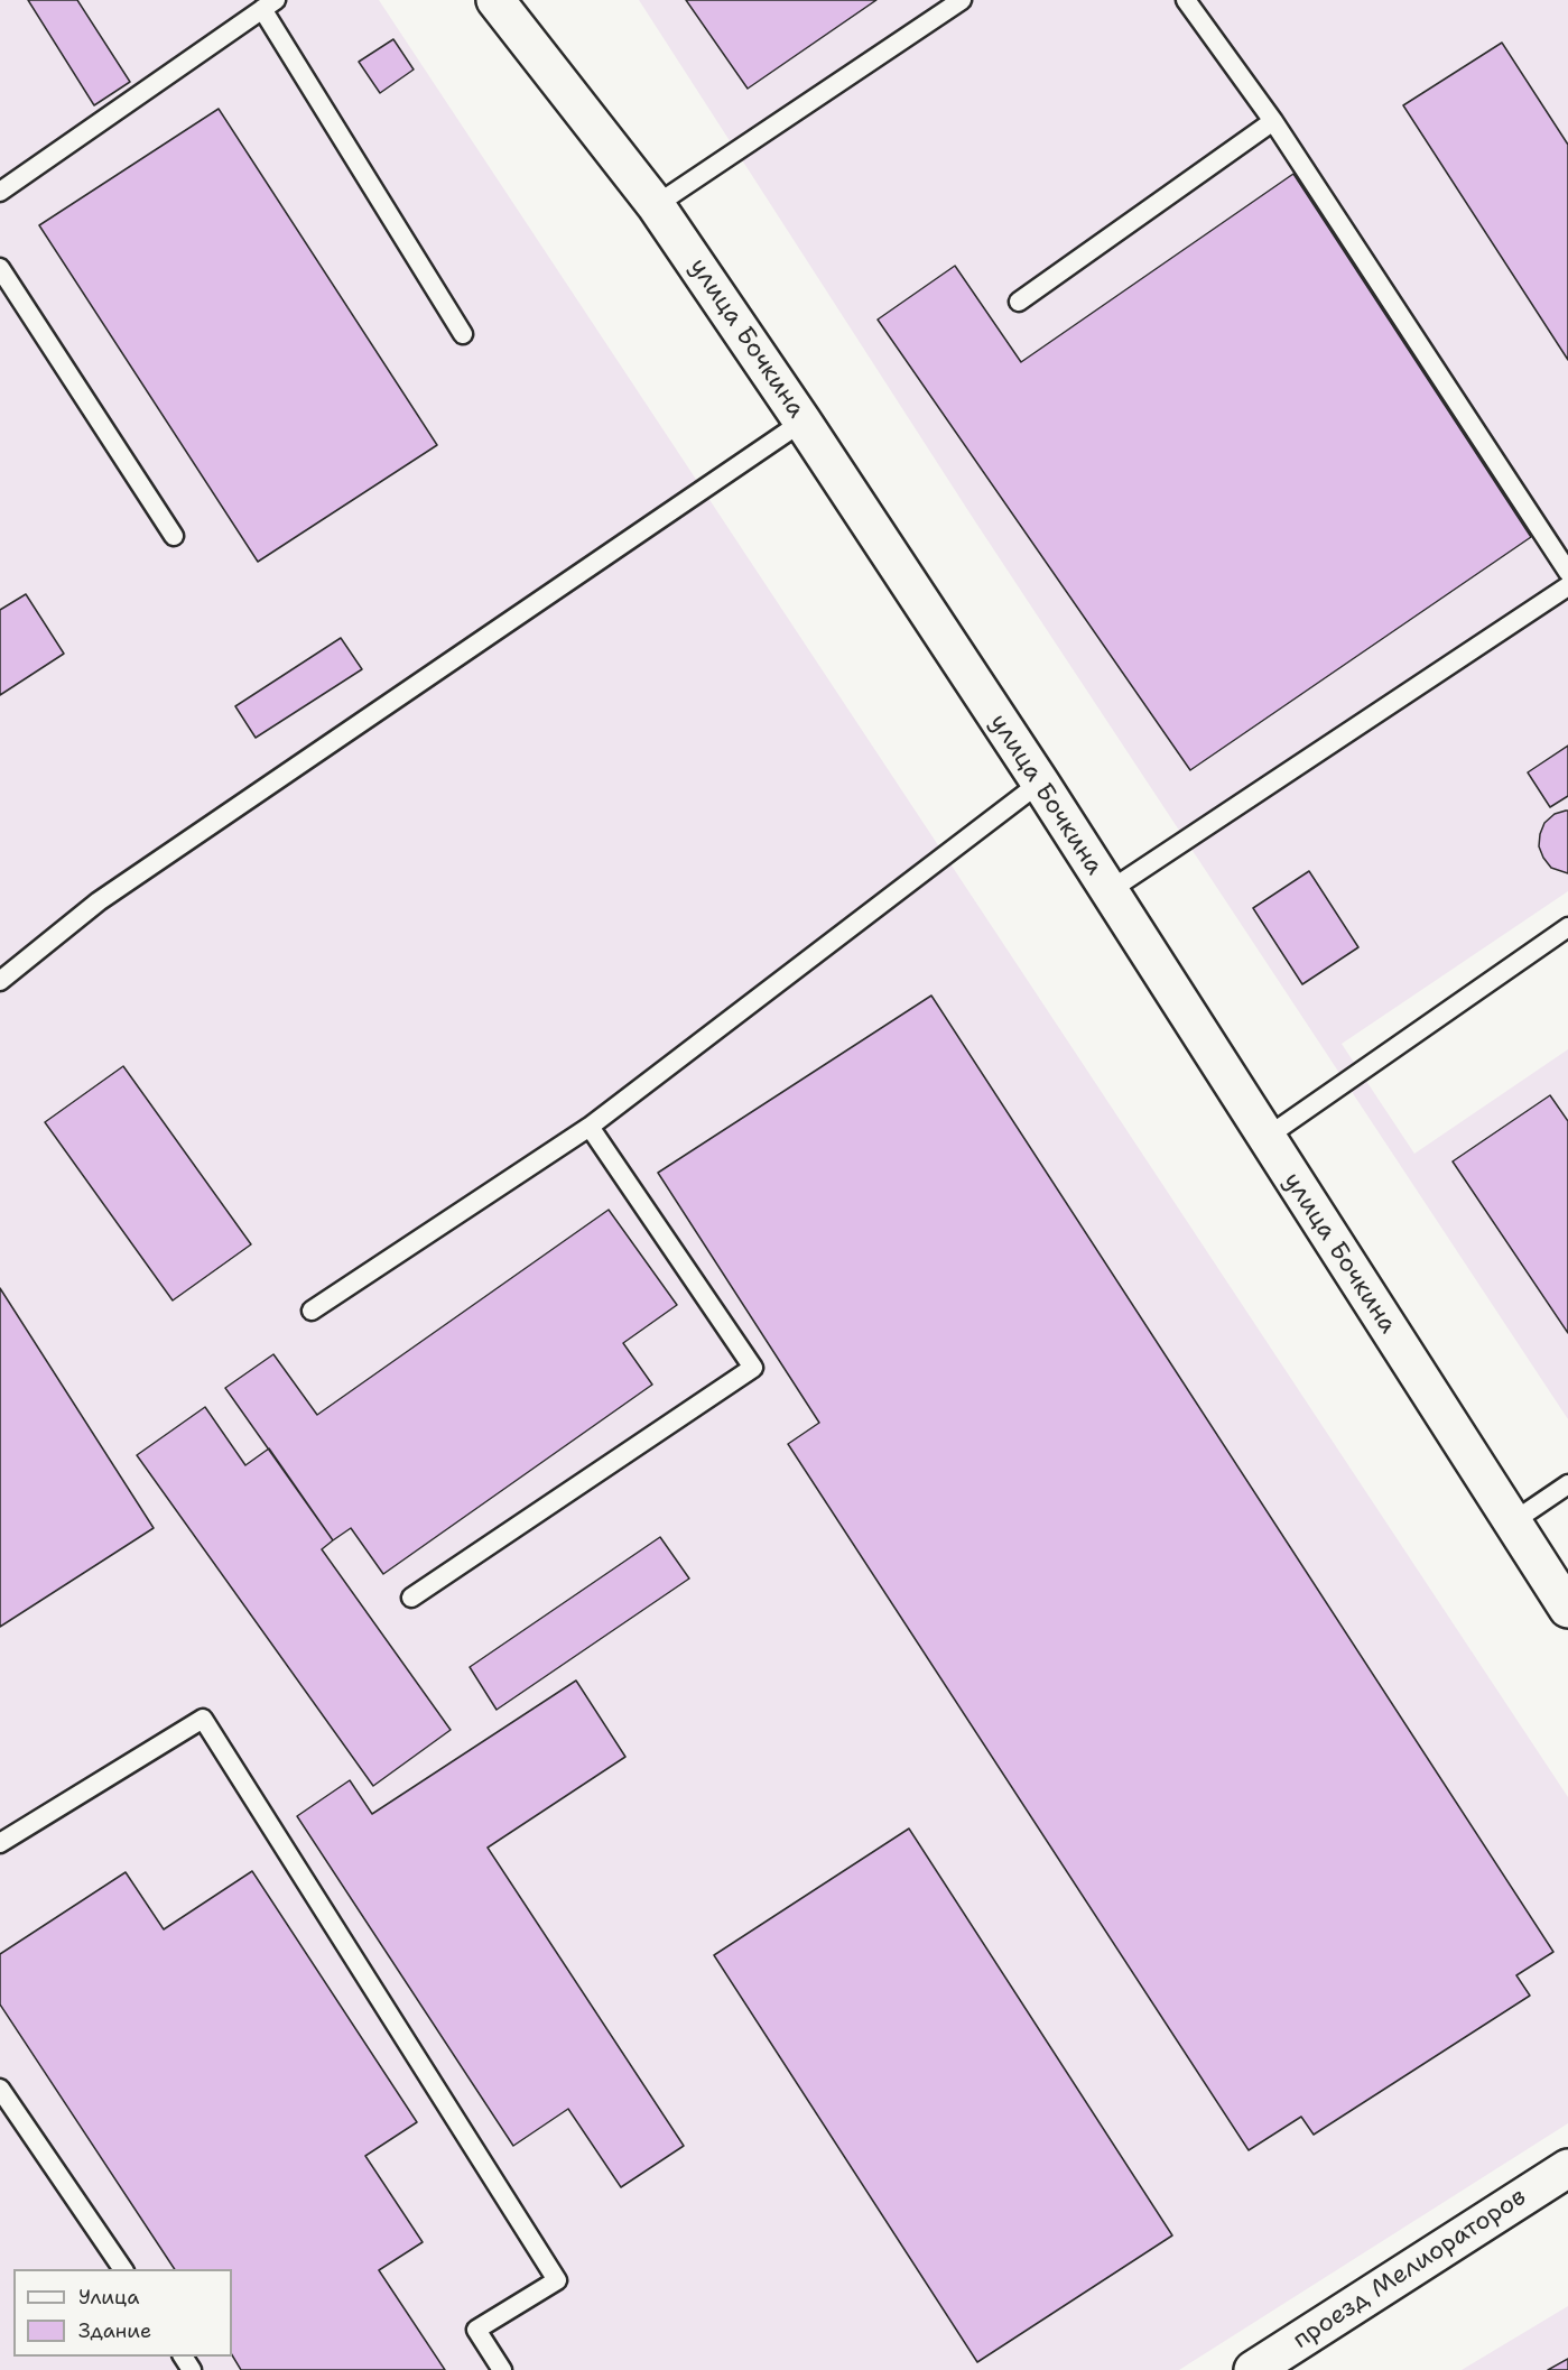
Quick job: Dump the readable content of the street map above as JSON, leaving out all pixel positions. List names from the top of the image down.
{
  "streets": {
    "street": ["улица Бочкина", "проезд Мелиораторов"]
  },
  "legend": ["Улица", "Здание"]
}
